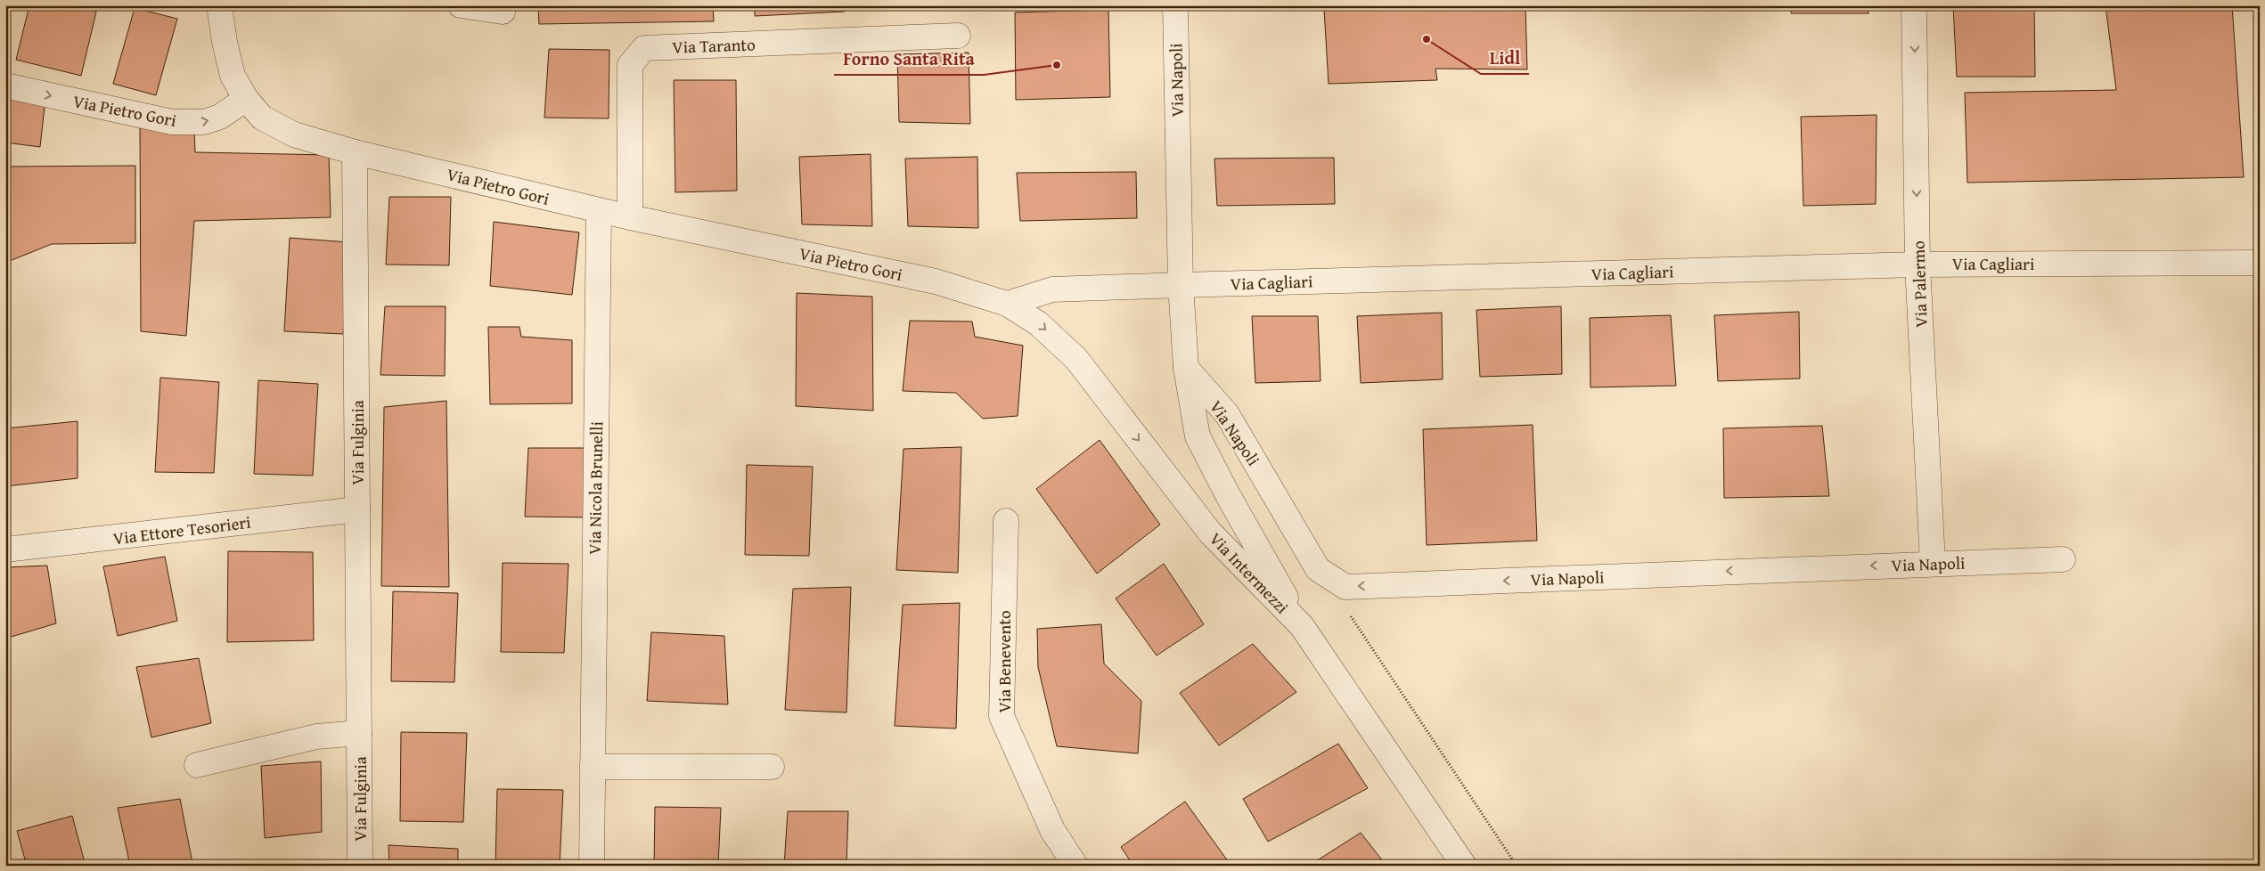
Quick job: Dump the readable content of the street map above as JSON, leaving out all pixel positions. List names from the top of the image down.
{
  "streets": {
    "street": [
      "Via Taranto",
      "Via Napoli",
      "Via Pietro Gori",
      "Via Cagliari",
      "Via Palermo",
      "Via Fulginia",
      "Via Nicola Brunelli",
      "Via Ettore Tesorieri",
      "Via Intermezzi",
      "Via Benevento"
    ]
  },
  "crossings": [
    ["Via Taranto", "Via Pietro Gori"],
    ["Via Napoli", "Via Cagliari"],
    ["Via Napoli", "Via Palermo"],
    ["Via Napoli", "Via Intermezzi"],
    ["Via Pietro Gori", "Via Cagliari"],
    ["Via Pietro Gori", "Via Fulginia"],
    ["Via Pietro Gori", "Via Nicola Brunelli"],
    ["Via Pietro Gori", "Via Intermezzi"],
    ["Via Cagliari", "Via Palermo"],
    ["Via Cagliari", "Via Intermezzi"],
    ["Via Fulginia", "Via Ettore Tesorieri"]
  ],
  "one_way": ["Via Napoli", "Via Palermo", "Via Intermezzi"],
  "places": ["Lidl", "Forno Santa Rita"]
}
